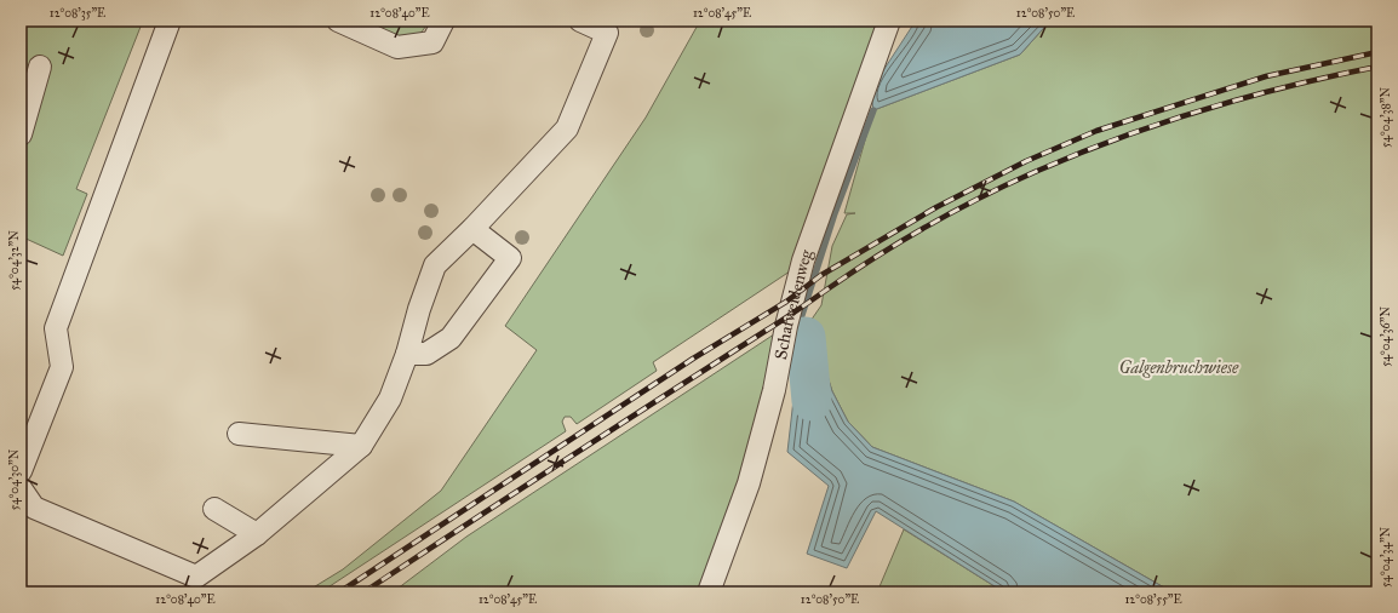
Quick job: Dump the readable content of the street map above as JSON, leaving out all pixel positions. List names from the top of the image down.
{
  "streets": {
    "lane": ["Schafweidenweg"]
  },
  "parks": ["Galgenbruchwiese"],
  "coordinates": [
    "12°08'35\"E",
    "12°08'40\"E",
    "12°08'45\"E",
    "12°08'50\"E",
    "54°04'38\"N",
    "54°04'32\"N",
    "54°04'36\"N",
    "54°04'30\"N",
    "54°04'34\"N",
    "12°08'55\"E"
  ]
}
